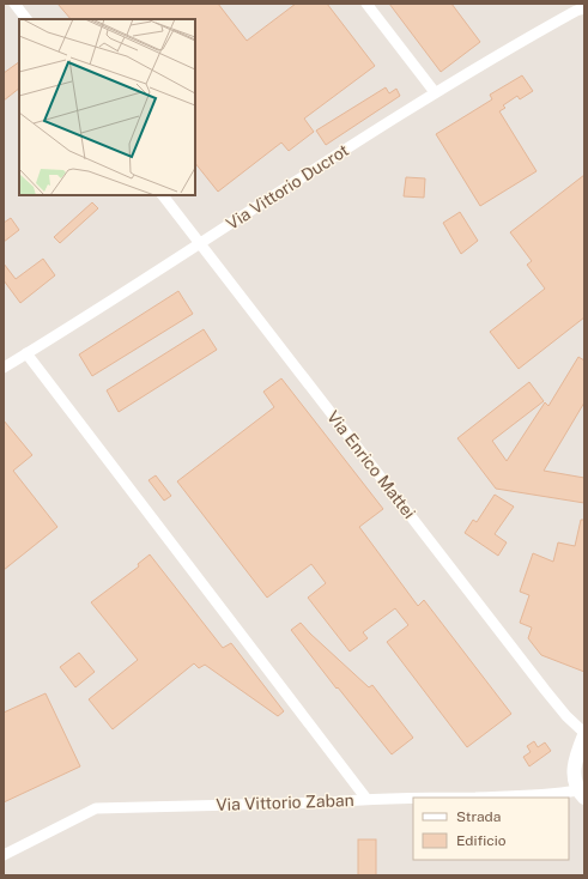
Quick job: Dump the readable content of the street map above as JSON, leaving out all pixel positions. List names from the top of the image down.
{
  "streets": {
    "street": ["Via Vittorio Ducrot", "Via Enrico Mattei", "Via Vittorio Zaban"]
  },
  "crossings": [
    ["Via Vittorio Ducrot", "Via Enrico Mattei"]
  ],
  "legend": ["Strada", "Edificio"]
}
